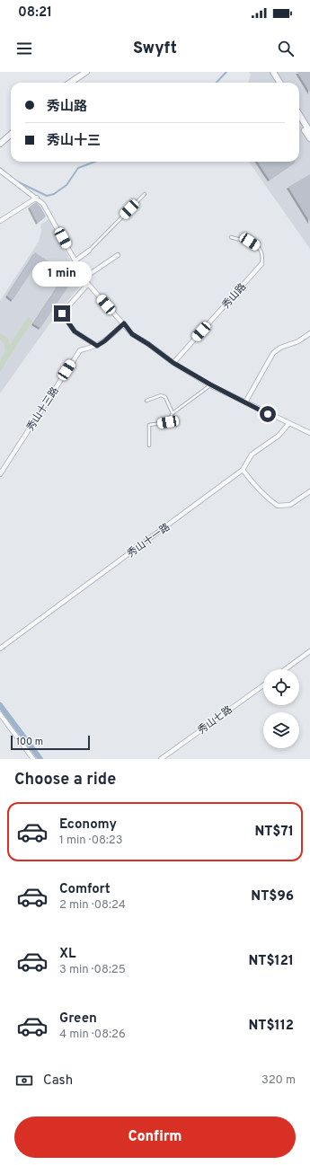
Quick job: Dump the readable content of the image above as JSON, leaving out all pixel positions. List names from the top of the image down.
{
  "streets": {
    "street": [
      "秀山路",
      "秀山十三路",
      "秀山十一路",
      "秀山七路"
    ]
  },
  "scale_bar": "100 m",
  "page": {
    "status": "08:21",
    "header": "Swyft",
    "banner": ["秀山路", "秀山十三"],
    "bubble": "1 min",
    "scale": "100 m",
    "heading": "Choose a ride",
    "list": [
      {
        "name": "Economy",
        "note": "1 min · 08:23",
        "value": "NT$71"
      },
      {
        "name": "Comfort",
        "note": "2 min · 08:24",
        "value": "NT$96"
      },
      {
        "name": "XL",
        "note": "3 min · 08:25",
        "value": "NT$121"
      },
      {
        "name": "Green",
        "note": "4 min · 08:26",
        "value": "NT$112"
      }
    ],
    "pay": ["Cash", "320 m"],
    "buttons": "Confirm"
  }
}
